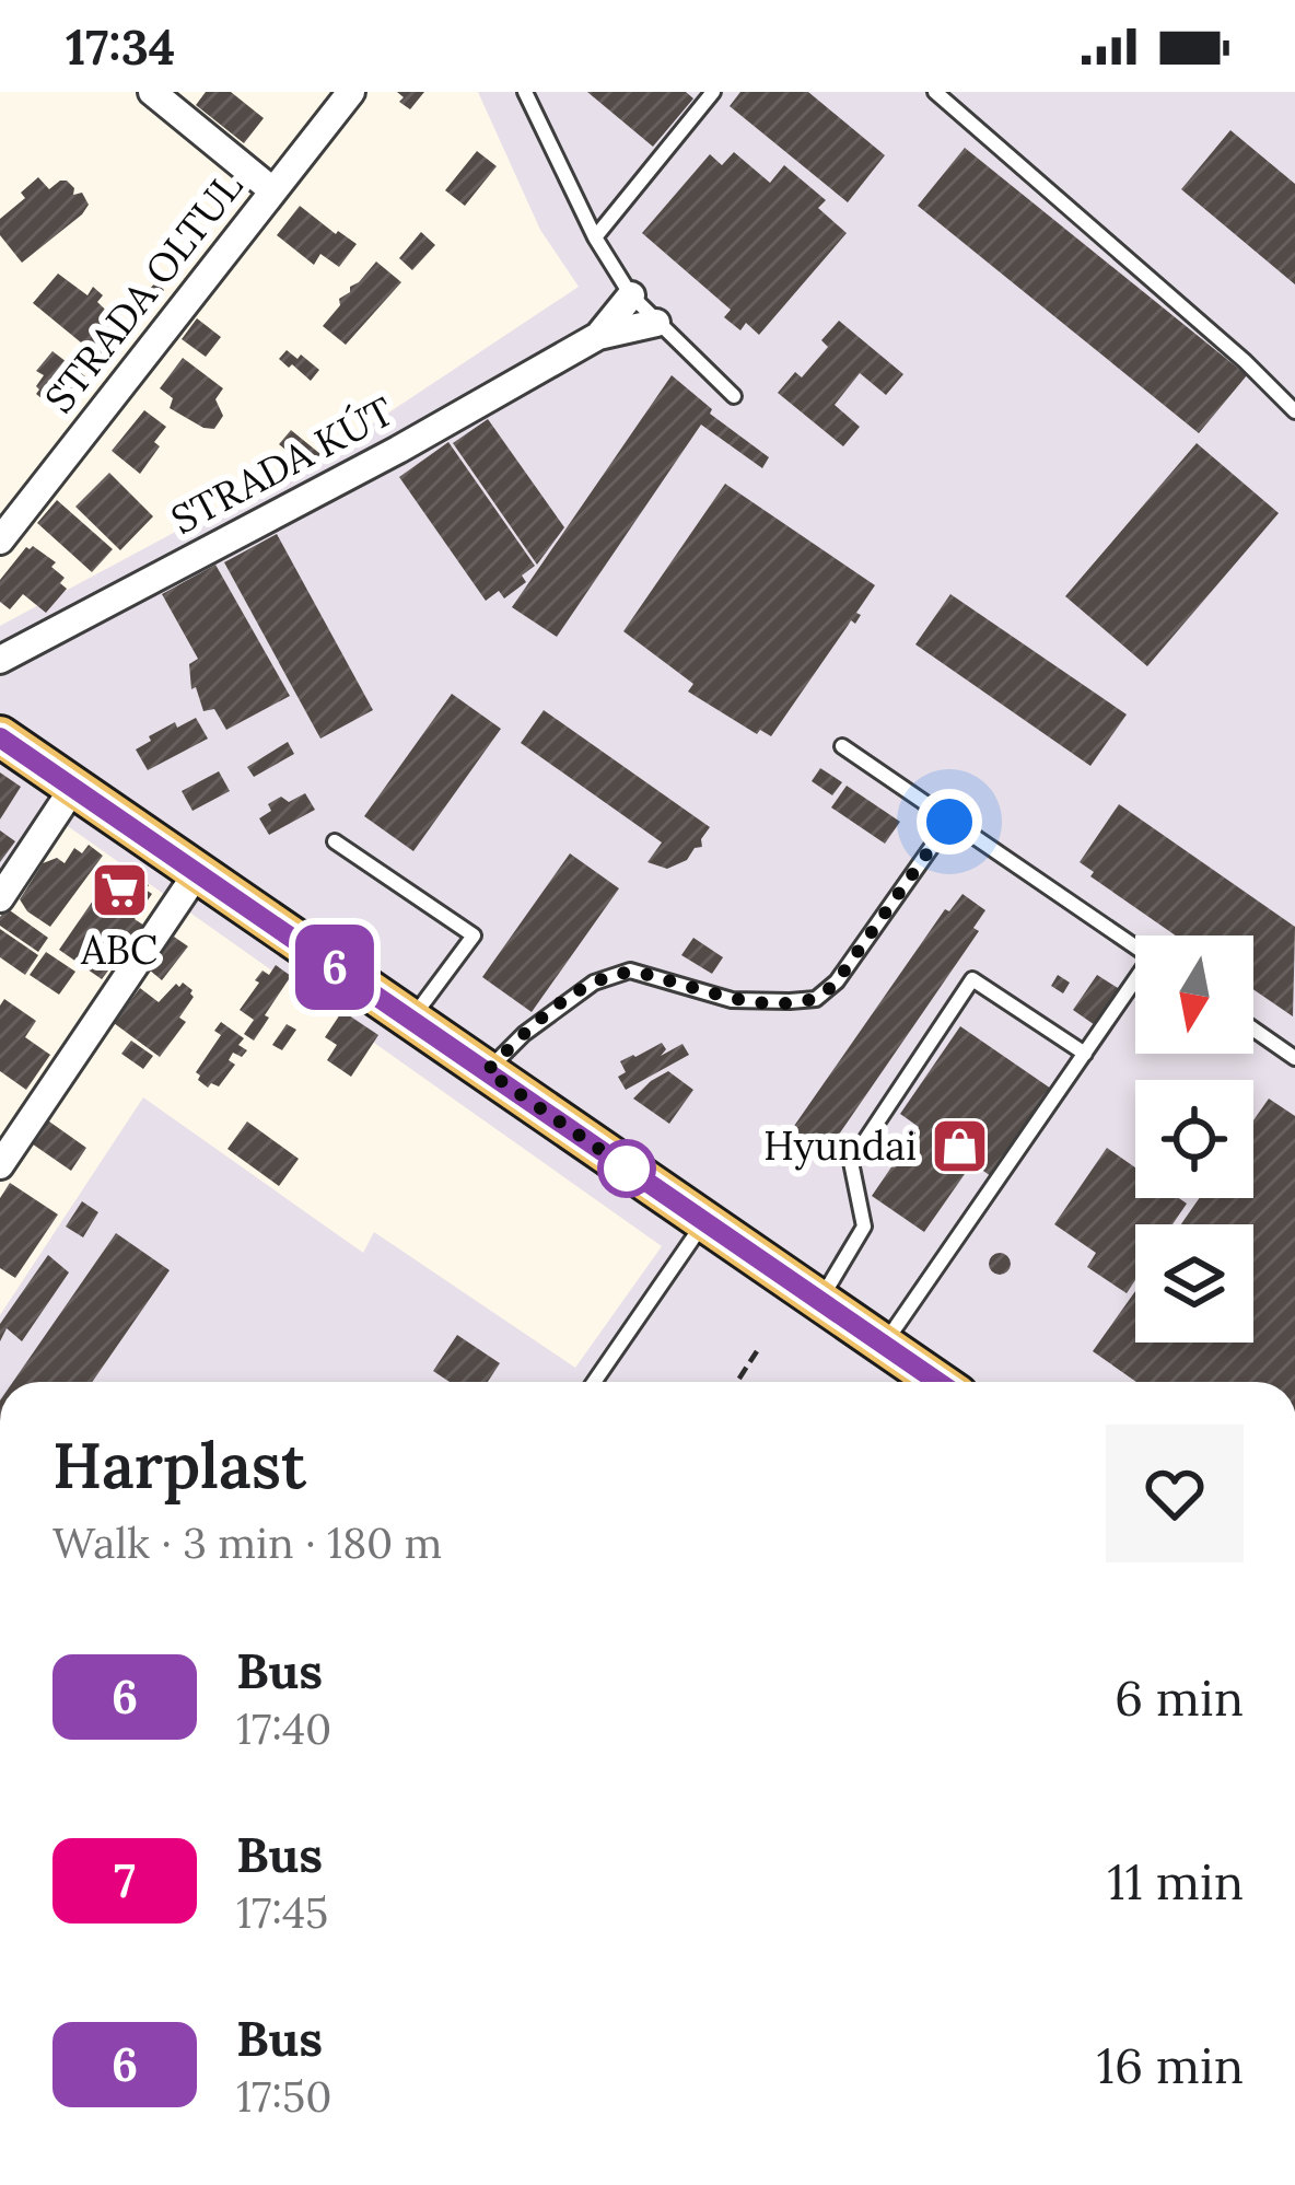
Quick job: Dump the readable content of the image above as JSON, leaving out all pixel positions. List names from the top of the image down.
{
  "streets": {
    "street": ["STRADA OLTUL", "STRADA KÚT"]
  },
  "places": {
    "supermarket": ["ABC"],
    "shop": ["Hyundai"]
  },
  "lines": ["bus line 6"],
  "north": "bottom",
  "page": {
    "status": "17:34",
    "on_map": "6",
    "heading": ["Harplast", "Walk · 3 min · 180 m"],
    "list": [
      {
        "mark": "6",
        "name": "Bus",
        "note": "17:40",
        "value": "6 min"
      },
      {
        "mark": "7",
        "name": "Bus",
        "note": "17:45",
        "value": "11 min"
      },
      {
        "mark": "6",
        "name": "Bus",
        "note": "17:50",
        "value": "16 min"
      }
    ]
  }
}
